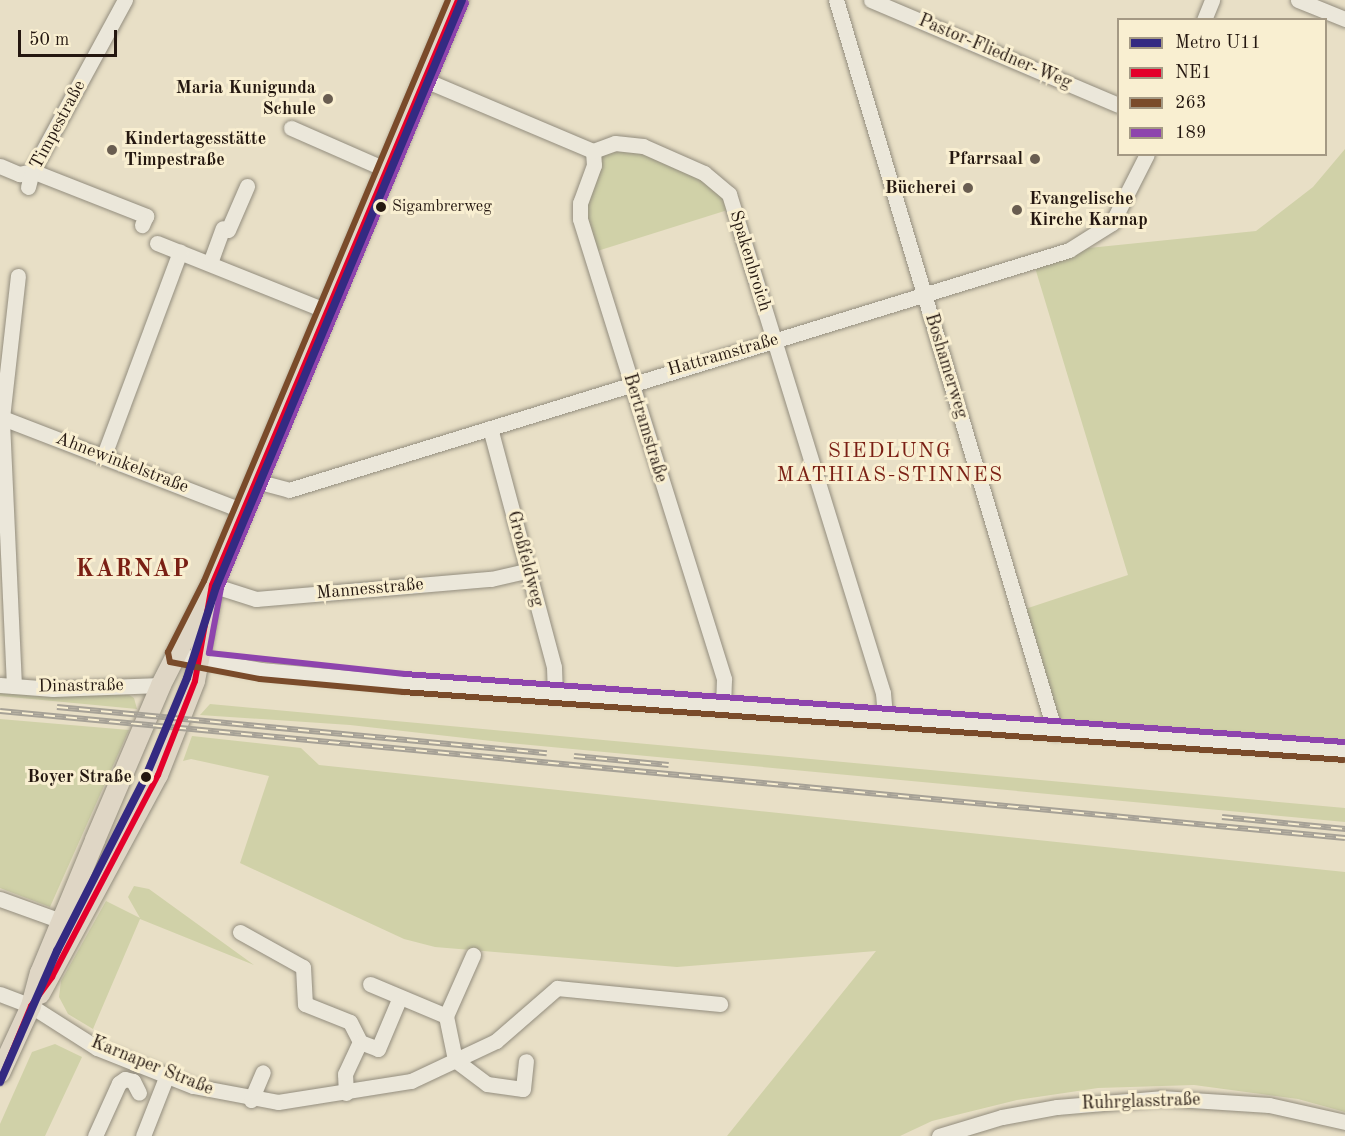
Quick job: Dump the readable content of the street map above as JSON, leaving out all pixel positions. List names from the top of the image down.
{
  "streets": {
    "street": [
      "Pastor-Fliedner-Weg",
      "Timpestraße",
      "Spakenbroich",
      "Hattramstraße",
      "Boshamerweg",
      "Bertramstraße",
      "Ahnewinkelstraße",
      "Großfeldweg",
      "Mannesstraße",
      "Dinastraße",
      "Karnaper Straße",
      "Ruhrglasstraße"
    ]
  },
  "crossings": [
    ["Spakenbroich", "Hattramstraße"],
    ["Spakenbroich", "Bertramstraße"],
    ["Hattramstraße", "Boshamerweg"],
    ["Hattramstraße", "Bertramstraße"],
    ["Hattramstraße", "Großfeldweg"],
    ["Großfeldweg", "Mannesstraße"]
  ],
  "districts": ["SIEDLUNG MATHIAS-STINNES", "KARNAP"],
  "places": [
    "Maria Kunigunda Schule",
    "Kindertagesstätte Timpestraße",
    "Pfarrsaal",
    "Bücherei",
    "Sigambrerweg",
    "Evangelische Kirche Karnap",
    "Boyer Straße"
  ],
  "lines": [
    "metro line U11",
    "transit line NE1",
    "transit line 263",
    "transit line 189"
  ],
  "legend": [
    "Metro U11",
    "NE1",
    "263",
    "189"
  ],
  "scale_bar": "50 m"
}
